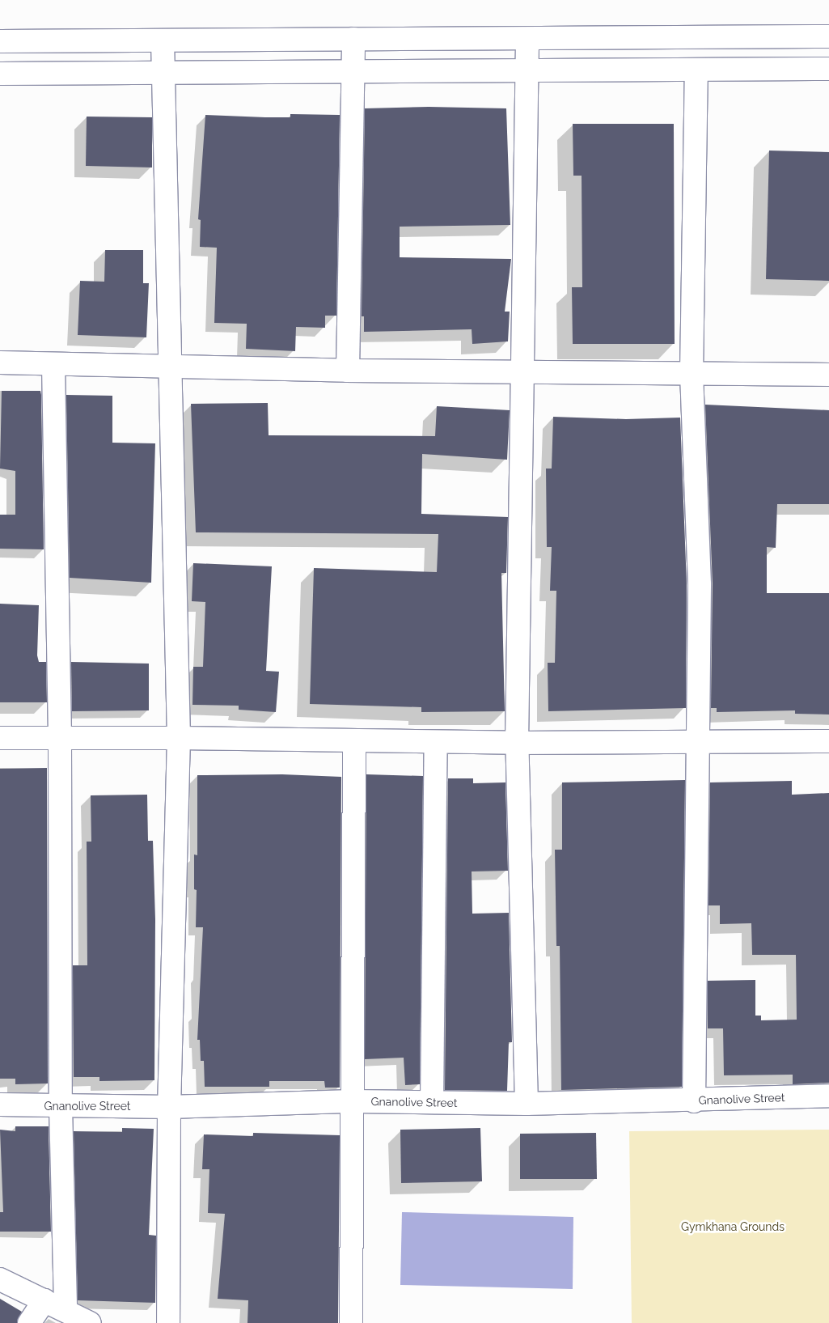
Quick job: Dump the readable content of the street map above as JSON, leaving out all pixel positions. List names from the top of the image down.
{
  "streets": {
    "street": ["Gnanolive Street"]
  },
  "parks": ["Gymkhana Grounds"]
}
